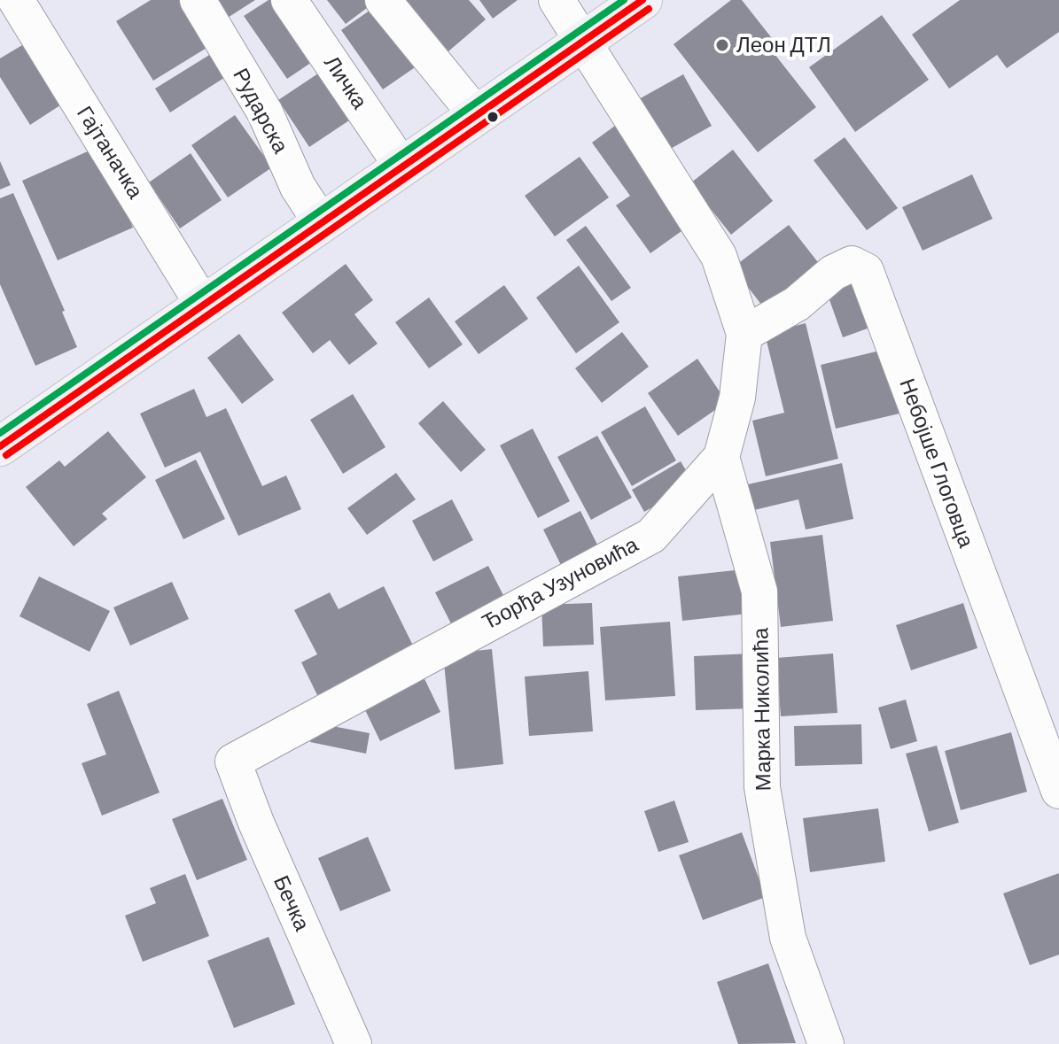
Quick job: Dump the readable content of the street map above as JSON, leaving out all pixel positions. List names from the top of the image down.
{
  "streets": {
    "street": [
      "Личка",
      "Рударска",
      "Гајтаначка",
      "Небојше Глоговца",
      "Ђорђа Узуновића",
      "Марка Николића",
      "Бечка"
    ]
  },
  "crossings": [
    ["Небојше Глоговца", "Ђорђа Узуновића"],
    ["Ђорђа Узуновића", "Марка Николића"],
    ["Ђорђа Узуновића", "Бечка"]
  ],
  "places": ["Леон ДТЛ"]
}
